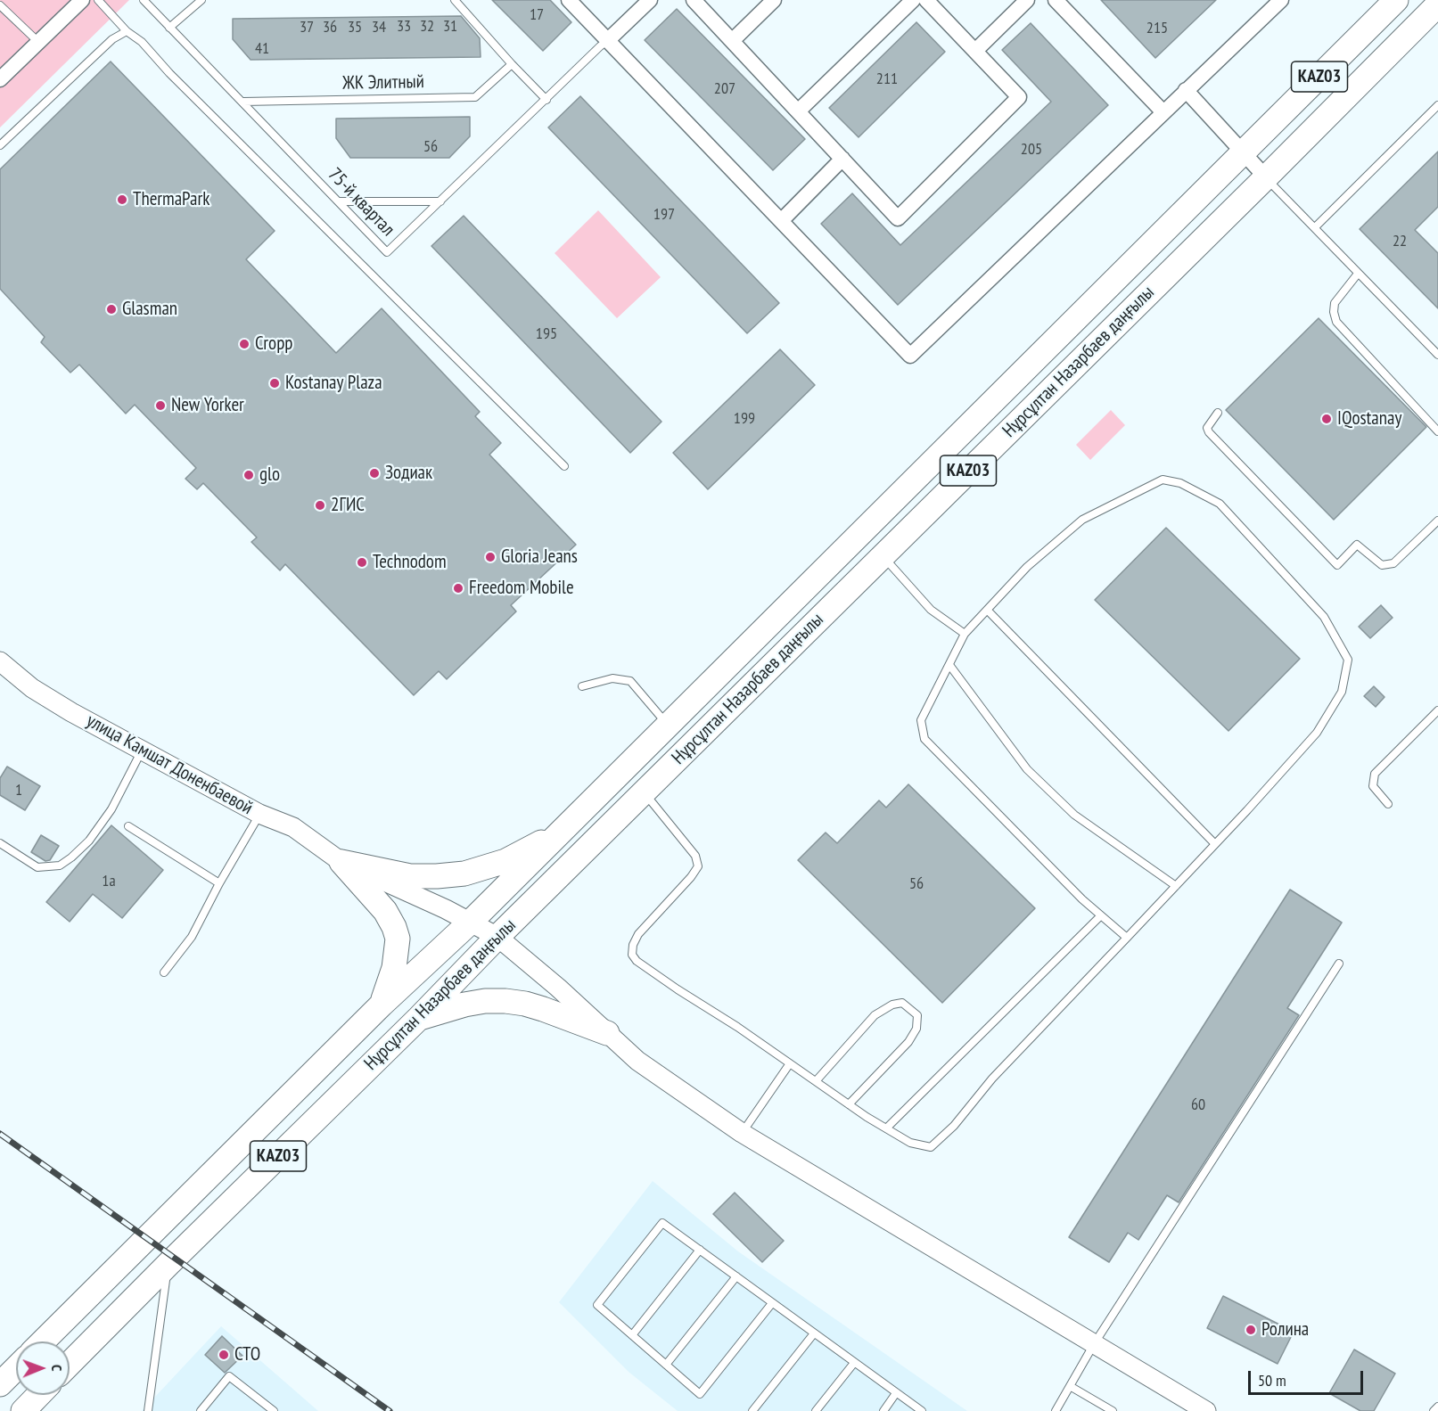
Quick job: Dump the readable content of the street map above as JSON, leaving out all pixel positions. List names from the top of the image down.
{
  "streets": {
    "main road": ["KАZ03", "Нұрсұлтан Назарбаев даңғылы"],
    "street": ["улица Камшат Доненбаевой"],
    "lane": ["ЖК Элитный", "75-й квартал"]
  },
  "crossings": [
    ["KАZ03", "Нұрсұлтан Назарбаев даңғылы"],
    ["KАZ03", "улица Камшат Доненбаевой"],
    ["ЖК Элитный", "75-й квартал"],
    ["Нұрсұлтан Назарбаев даңғылы", "улица Камшат Доненбаевой"]
  ],
  "places": [
    "ThermaPark",
    "Glasman",
    "Cropp",
    "Kostanay Plaza",
    "New Yorker",
    "IQostanay",
    "Зодиак",
    "glo",
    "2ГИС",
    "Gloria Jeans",
    "Technodom",
    "Freedom Mobile",
    "Ролина",
    "СТО"
  ],
  "house_numbers": [
    "17",
    "33",
    "32",
    "31",
    "37",
    "36",
    "35",
    "34",
    "215",
    "41",
    "211",
    "207",
    "56",
    "205",
    "197",
    "22",
    "195",
    "199",
    "1",
    "1а",
    "56",
    "60"
  ],
  "scale_bar": "50 m",
  "north": "right"
}
